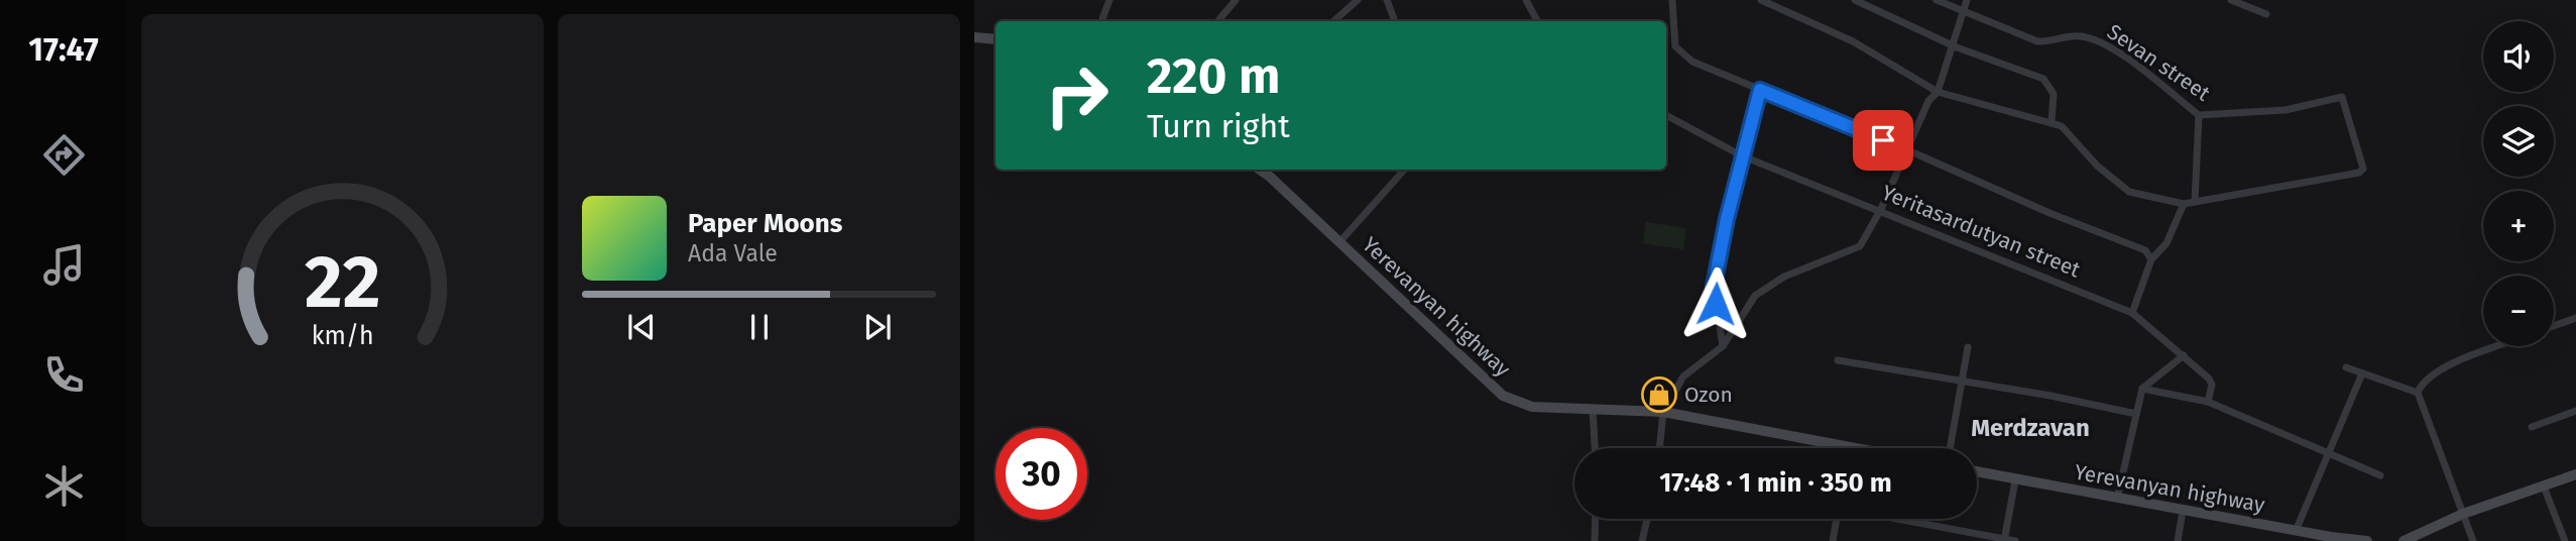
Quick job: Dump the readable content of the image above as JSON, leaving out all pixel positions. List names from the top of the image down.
{
  "streets": {
    "main road": ["Yerevanyan highway"],
    "street": ["Sevan street", "Yeritasardutyan street"]
  },
  "districts": ["Merdzavan"],
  "places": {
    "shop": ["Ozon"]
  },
  "page": {
    "tabs": "17:47",
    "map_buttons": ["+", "−"],
    "turn": ["220 m", "Turn right"],
    "song": ["Paper Moons", "Ada Vale"],
    "limit": "30",
    "trip": "17:48 · 1 min · 350 m",
    "gauge": ["22", "km/h"]
  }
}
